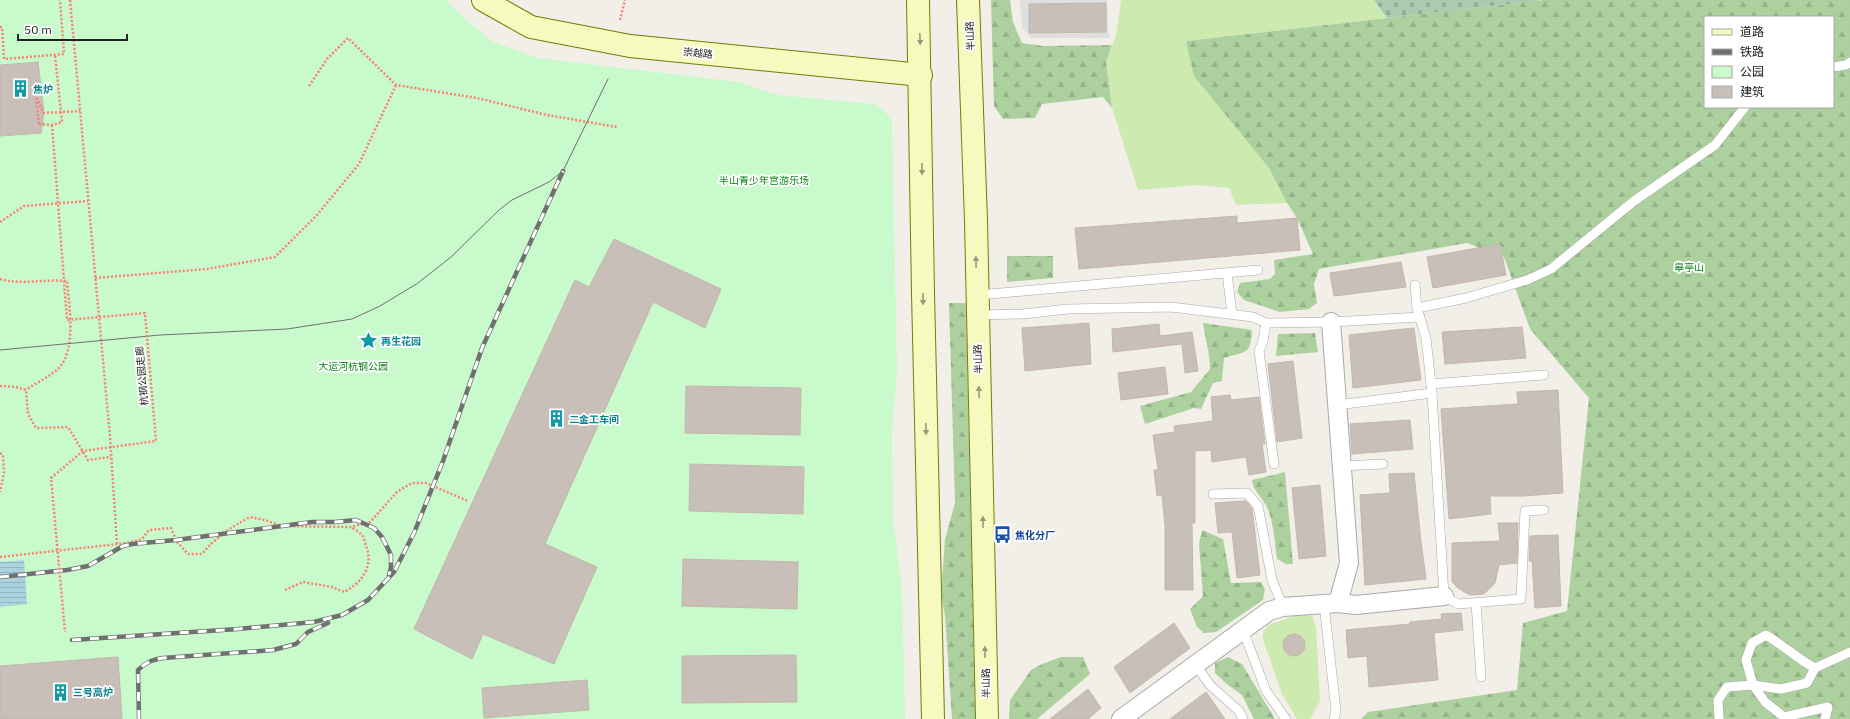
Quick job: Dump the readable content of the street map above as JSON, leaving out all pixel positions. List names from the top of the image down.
{
  "streets": {
    "main road": ["半山路", "崇越路"],
    "path": ["杭钢公园走廊"]
  },
  "parks": ["半山青少年宫游乐场", "皋亭山", "大运河杭钢公园"],
  "places": {
    "building": ["焦炉", "二金工车间", "三号高炉"],
    "place": ["再生花园"],
    "bus stop": ["焦化分厂"]
  },
  "legend": [
    "道路",
    "铁路",
    "公园",
    "建筑"
  ],
  "scale_bar": "50 m"
}
